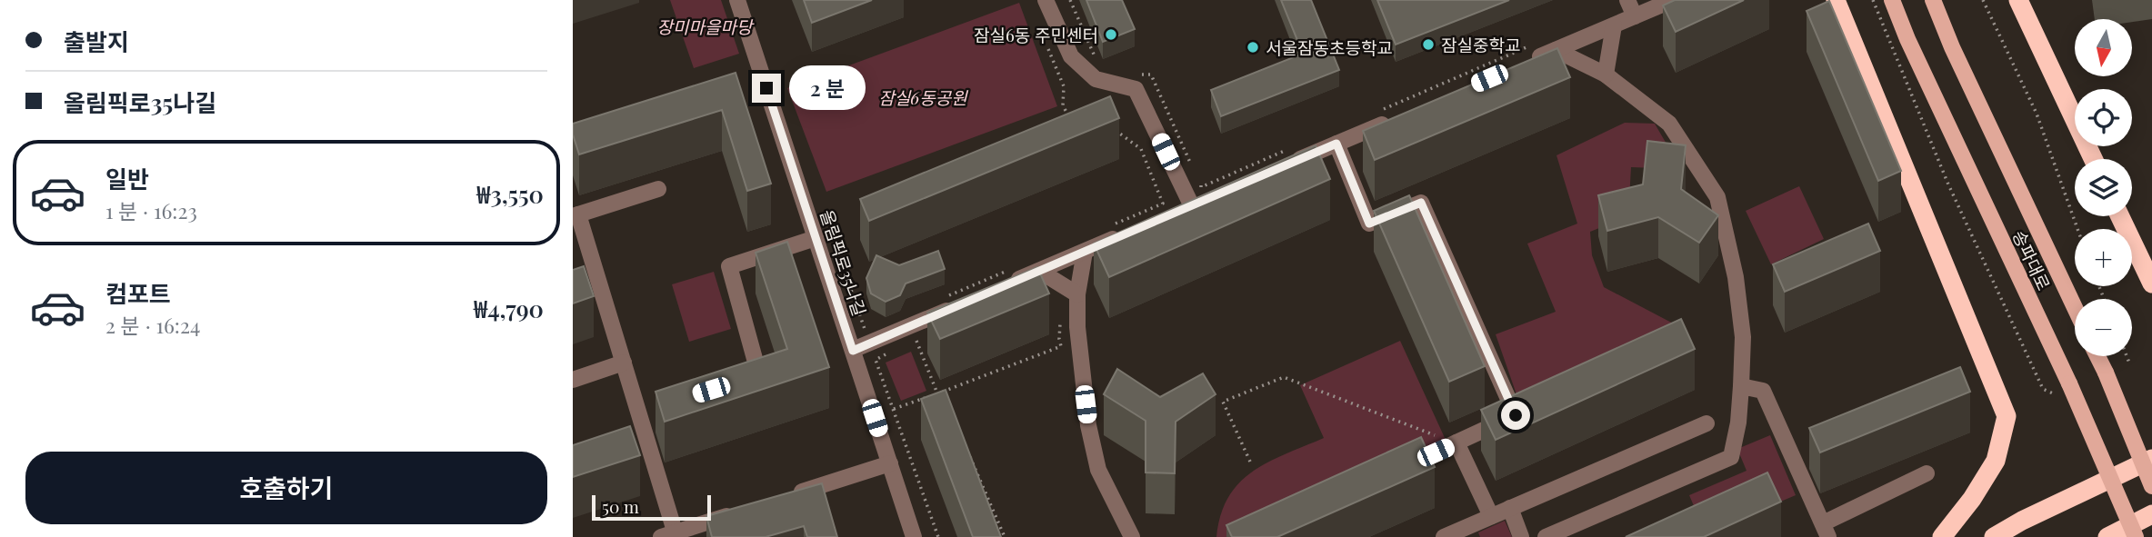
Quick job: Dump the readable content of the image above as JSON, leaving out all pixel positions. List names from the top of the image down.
{
  "streets": {
    "main road": ["송파대로"],
    "street": ["올림픽로35나길"]
  },
  "parks": ["장미마을마당", "잠실6동공원"],
  "places": ["잠실6동 주민센터", "잠실중학교", "서울잠동초등학교"],
  "scale_bar": "50 m",
  "north": "bottom",
  "page": {
    "banner": ["출발지", "올림픽로35나길"],
    "map_buttons": ["+", "−"],
    "bubble": "2 분",
    "list": [
      {
        "name": "일반",
        "note": "1 분 · 16:23",
        "value": "₩3,550"
      },
      {
        "name": "컴포트",
        "note": "2 분 · 16:24",
        "value": "₩4,790"
      }
    ],
    "buttons": "호출하기",
    "scale": "50 m"
  }
}
